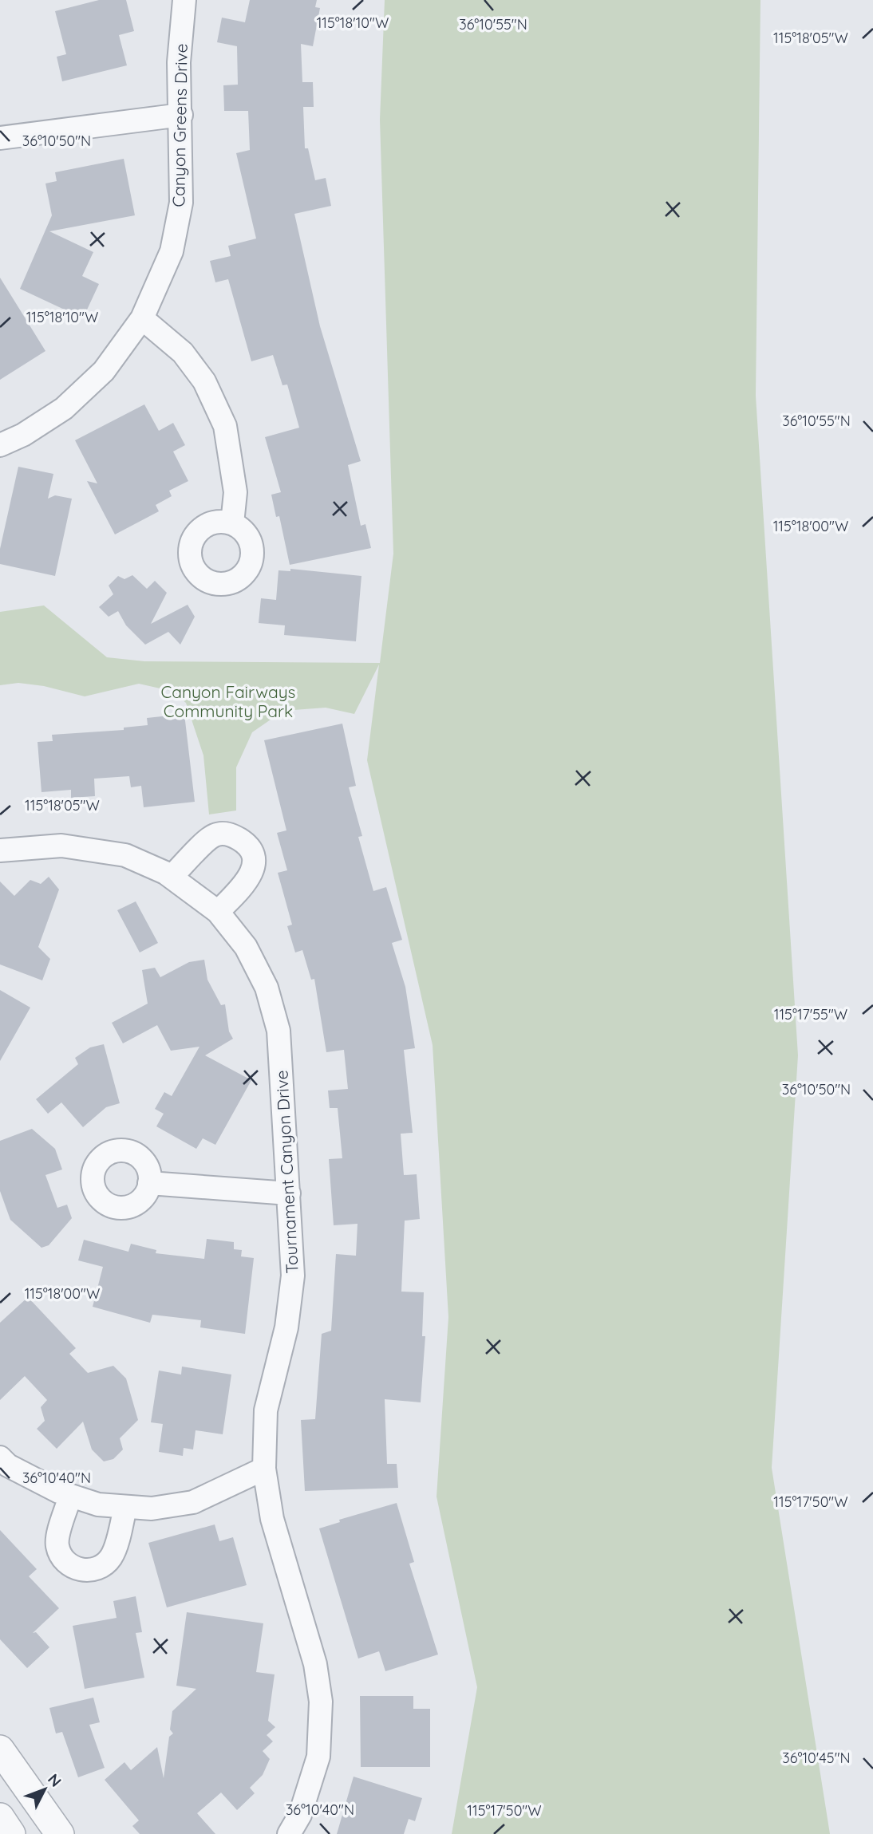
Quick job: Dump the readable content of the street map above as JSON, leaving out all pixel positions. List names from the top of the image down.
{
  "streets": {
    "street": ["Canyon Greens Drive", "Tournament Canyon Drive"]
  },
  "parks": ["Canyon Fairways Community Park"],
  "north": "top right",
  "coordinates": [
    "115°18'10\"W",
    "36°10'55\"N",
    "115°18'05\"W",
    "36°10'50\"N",
    "115°18'00\"W",
    "115°17'55\"W",
    "36°10'40\"N",
    "115°17'50\"W",
    "36°10'45\"N"
  ]
}
